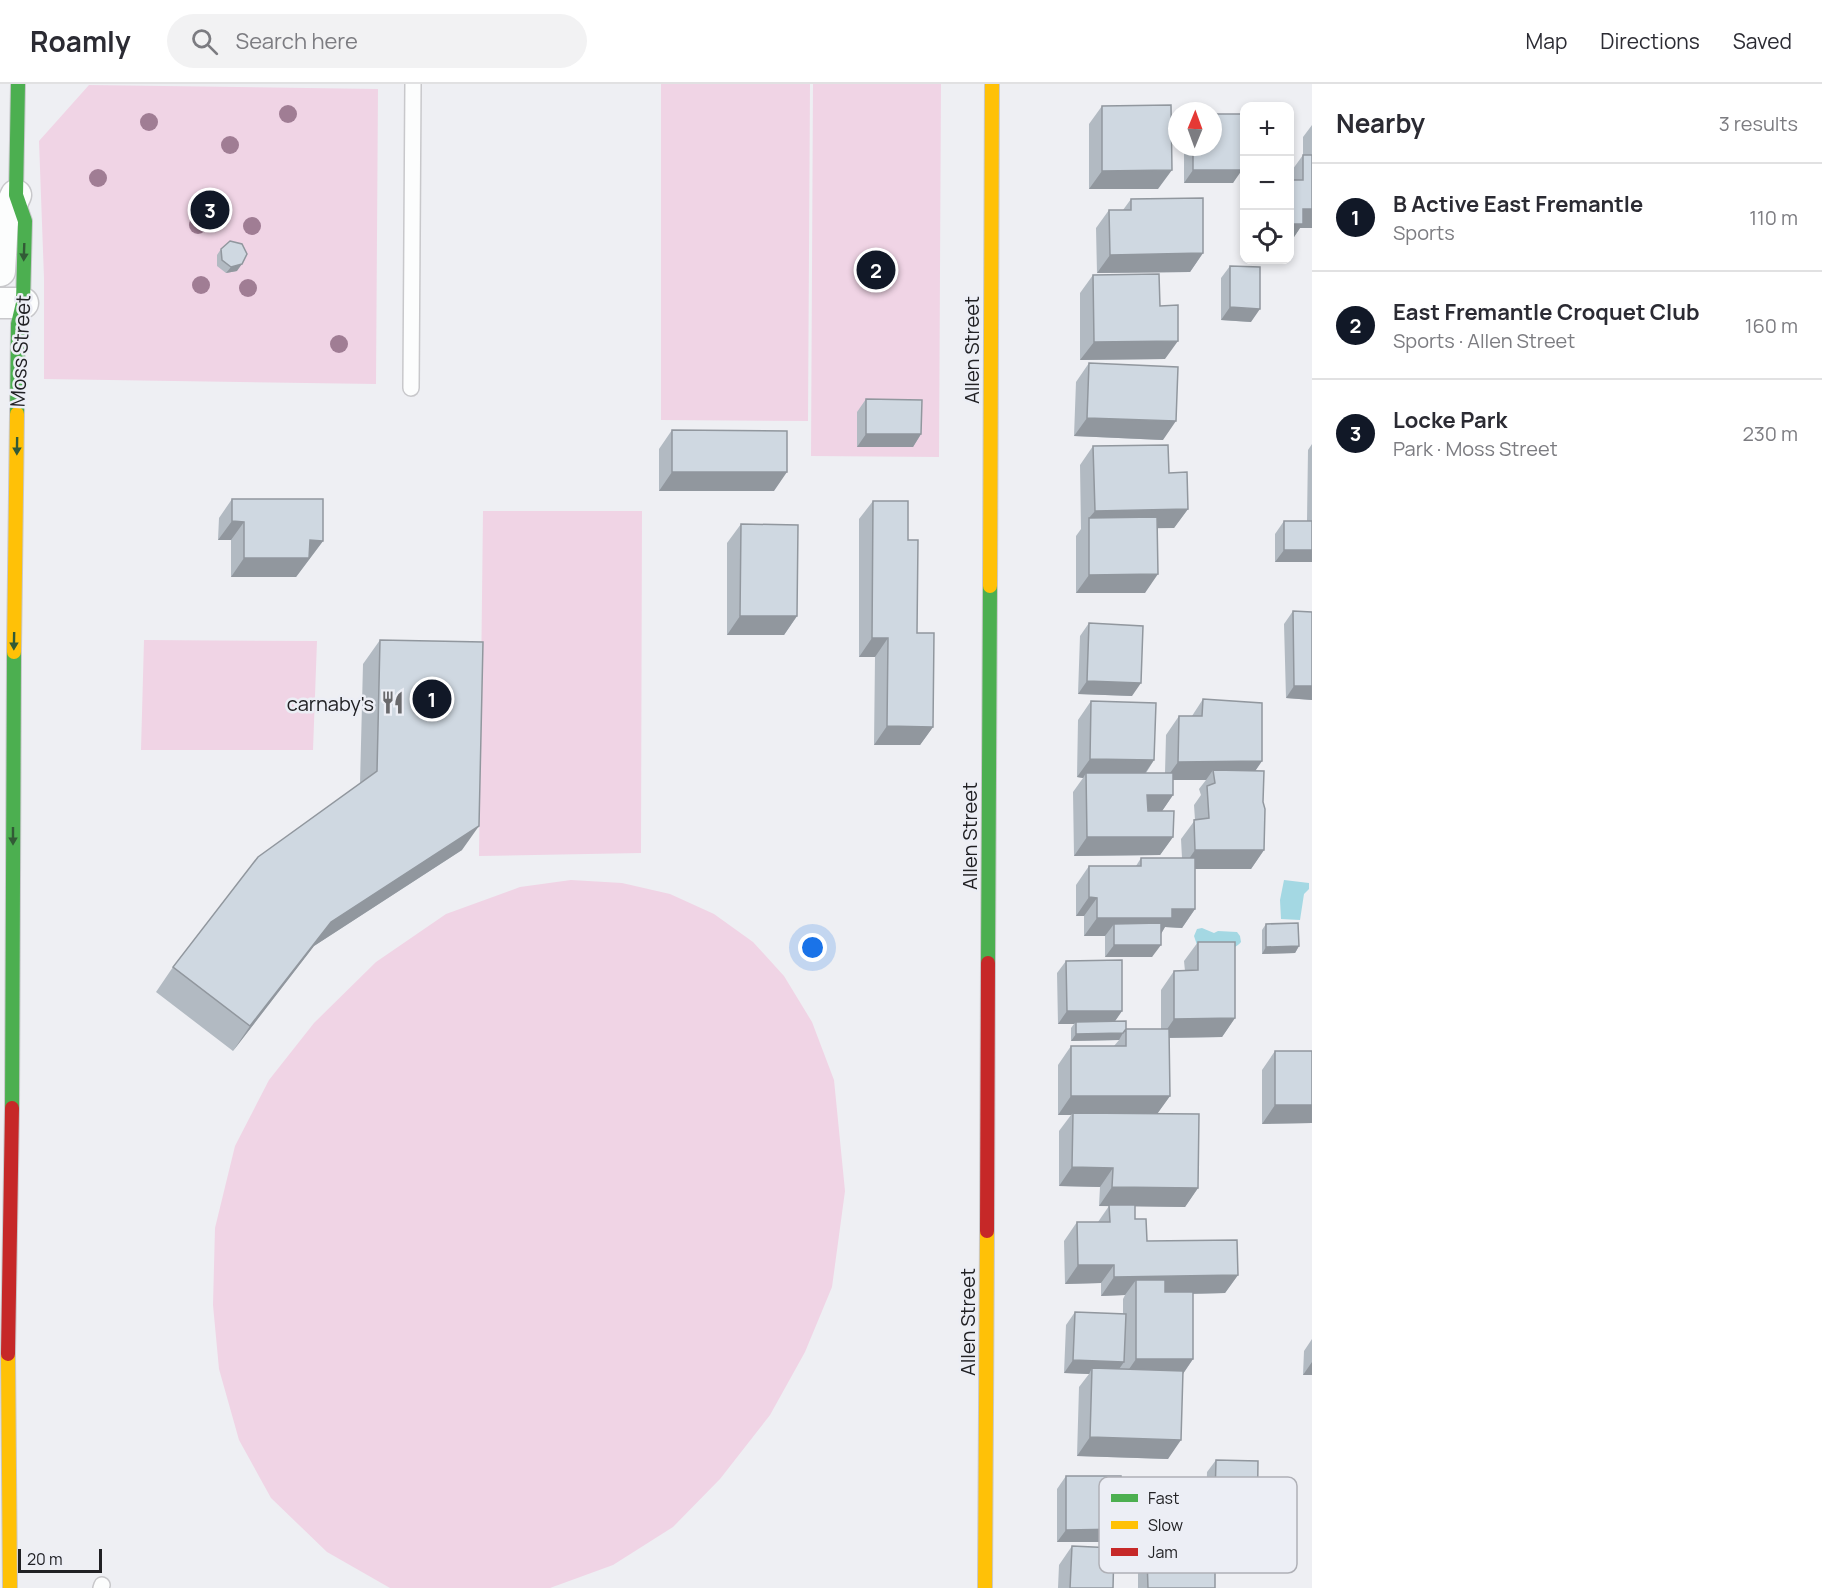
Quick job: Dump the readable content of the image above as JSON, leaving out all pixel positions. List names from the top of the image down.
{
  "streets": {
    "street": ["Allen Street", "Moss Street"]
  },
  "one_way": ["Moss Street"],
  "places": {
    "restaurant": ["carnaby's"]
  },
  "legend": ["Fast", "Slow", "Jam"],
  "scale_bar": "20 m",
  "north": "top",
  "page": {
    "header": "Roamly",
    "search": "Search here",
    "nav": ["Map", "Directions", "Saved"],
    "heading": ["Nearby", "3 results"],
    "map_buttons": ["+", "−"],
    "list": [
      {
        "mark": "1",
        "name": "B Active East Fremantle",
        "note": "Sports",
        "value": "110 m"
      },
      {
        "mark": "2",
        "name": "East Fremantle Croquet Club",
        "note": "Sports · Allen Street",
        "value": "160 m"
      },
      {
        "mark": "3",
        "name": "Locke Park",
        "note": "Park · Moss Street",
        "value": "230 m"
      }
    ],
    "pins": ["3", "2", "1"],
    "scale": "20 m"
  }
}
